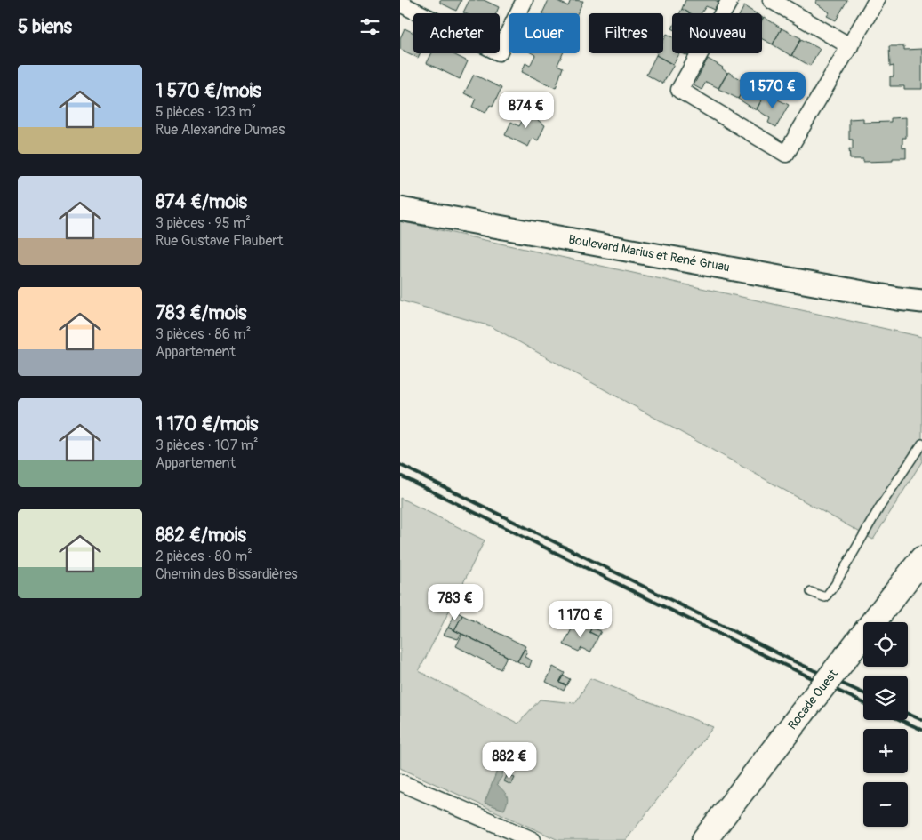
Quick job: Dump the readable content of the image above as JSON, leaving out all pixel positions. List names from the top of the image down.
{
  "streets": {
    "main road": ["Boulevard Marius et René Gruau", "Rocade Ouest"]
  },
  "page": {
    "heading": "5 biens",
    "chip": [
      "Acheter",
      "Louer",
      "Filtres",
      "Nouveau"
    ],
    "list": [
      {
        "name": "1 570 €/mois",
        "note": "5 pièces · 123 m² · Rue Alexandre Dumas"
      },
      {
        "name": "874 €/mois",
        "note": "3 pièces · 95 m² · Rue Gustave Flaubert"
      },
      {
        "name": "783 €/mois",
        "note": "3 pièces · 86 m² · Appartement"
      },
      {
        "name": "1 170 €/mois",
        "note": "3 pièces · 107 m² · Appartement"
      },
      {
        "name": "882 €/mois",
        "note": "2 pièces · 80 m² · Chemin des Bissardières"
      }
    ],
    "price": [
      "1 570 €",
      "874 €",
      "783 €",
      "1 170 €",
      "882 €"
    ],
    "map_buttons": ["+", "−"]
  }
}
